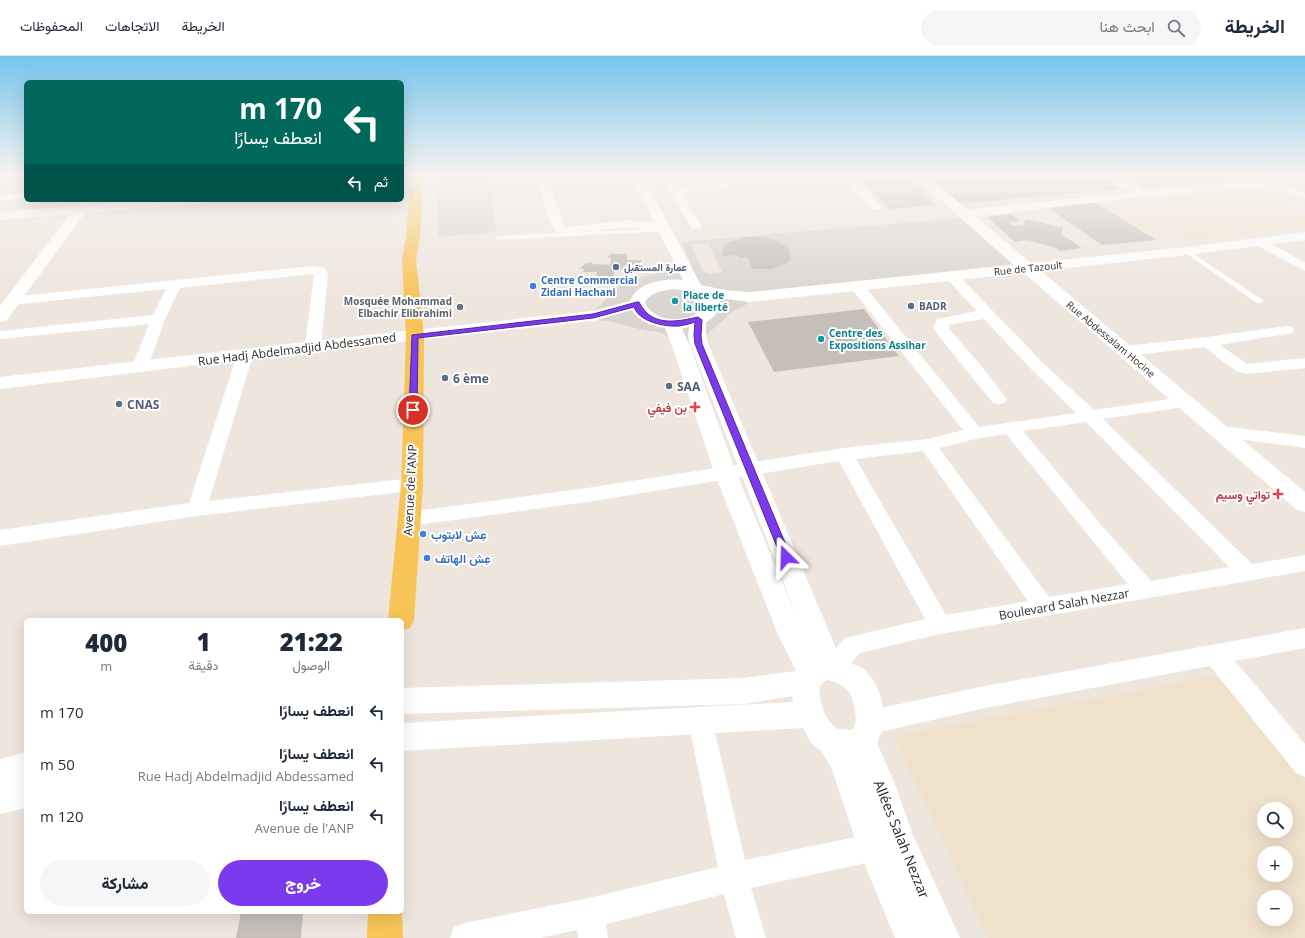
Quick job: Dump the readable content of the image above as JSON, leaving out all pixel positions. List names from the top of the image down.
{
  "streets": {
    "main road": ["Avenue de l'ANP"],
    "street": [
      "Rue de Tazoult",
      "Rue Abdessalam Hocine",
      "Rue Hadj Abdelmadjid Abdessamed",
      "Boulevard Salah Nezzar",
      "Allées Salah Nezzar"
    ]
  },
  "crossings": [
    ["Rue de Tazoult", "Rue Abdessalam Hocine"],
    ["Rue de Tazoult", "Rue Hadj Abdelmadjid Abdessamed"],
    ["Rue Hadj Abdelmadjid Abdessamed", "Avenue de l'ANP"],
    ["Boulevard Salah Nezzar", "Allées Salah Nezzar"]
  ],
  "places": {
    "other": [
      "عمارة المستقبل",
      "Centre Commercial Zidani Hachani",
      "Place de la liberté",
      "BADR",
      "Mosquée Mohammad Elbachir Elibrahimi",
      "Centre des Expositions Assihar",
      "6 ème",
      "SAA",
      "CNAS",
      "عِش لابتوب",
      "عِش الهاتف"
    ],
    "health": ["بن فيفي", "تواتي وسيم"]
  },
  "page": {
    "header": "الخريطة",
    "search": "ابحث هنا",
    "nav": ["الخريطة", "الاتجاهات", "المحفوظات"],
    "turn": ["170 m", "انعطف يسارًا"],
    "then": "ثم",
    "eta": [
      "21:22",
      "الوصول",
      "1",
      "دقيقة",
      "400",
      "m"
    ],
    "list": [
      {
        "name": "انعطف يسارًا",
        "value": "170 m"
      },
      {
        "name": "انعطف يسارًا",
        "note": "Rue Hadj Abdelmadjid Abdessamed",
        "value": "50 m"
      },
      {
        "name": "انعطف يسارًا",
        "note": "Avenue de l'ANP",
        "value": "120 m"
      }
    ],
    "map_buttons": ["+", "−"],
    "buttons": ["خروج", "مشاركة"]
  }
}
